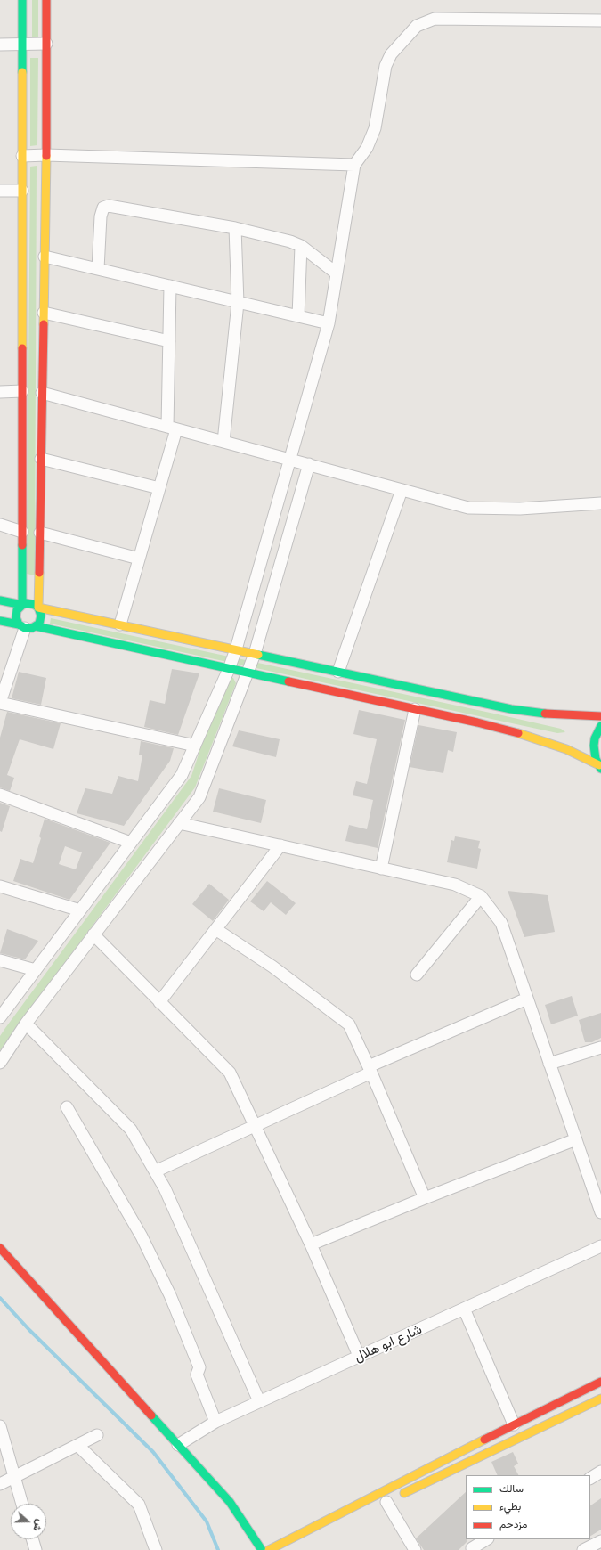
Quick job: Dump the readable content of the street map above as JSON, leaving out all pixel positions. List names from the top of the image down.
{
  "streets": {
    "street": ["شارع ابو هلال"]
  },
  "legend": ["سالك", "بطيء", "مزدحم"],
  "north": "right"
}
